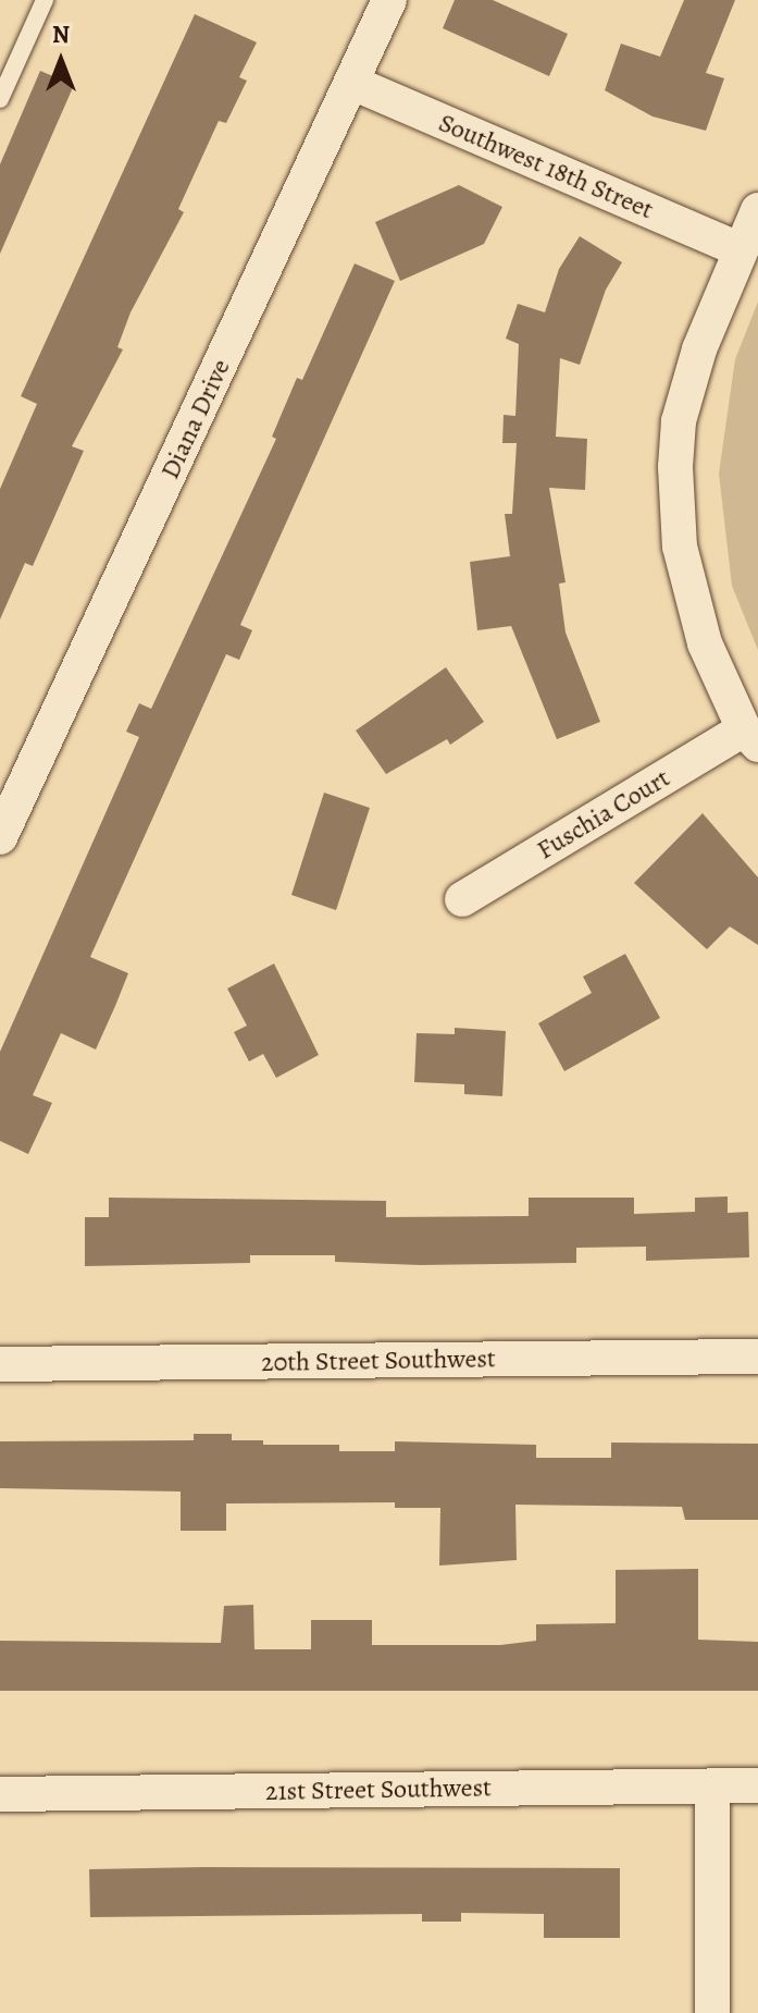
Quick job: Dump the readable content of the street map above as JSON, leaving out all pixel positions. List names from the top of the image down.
{
  "streets": {
    "street": [
      "Southwest 18th Street",
      "Diana Drive",
      "Fuschia Court",
      "20th Street Southwest",
      "21st Street Southwest"
    ]
  },
  "crossings": [
    ["Southwest 18th Street", "Diana Drive"]
  ],
  "north": "top"
}
